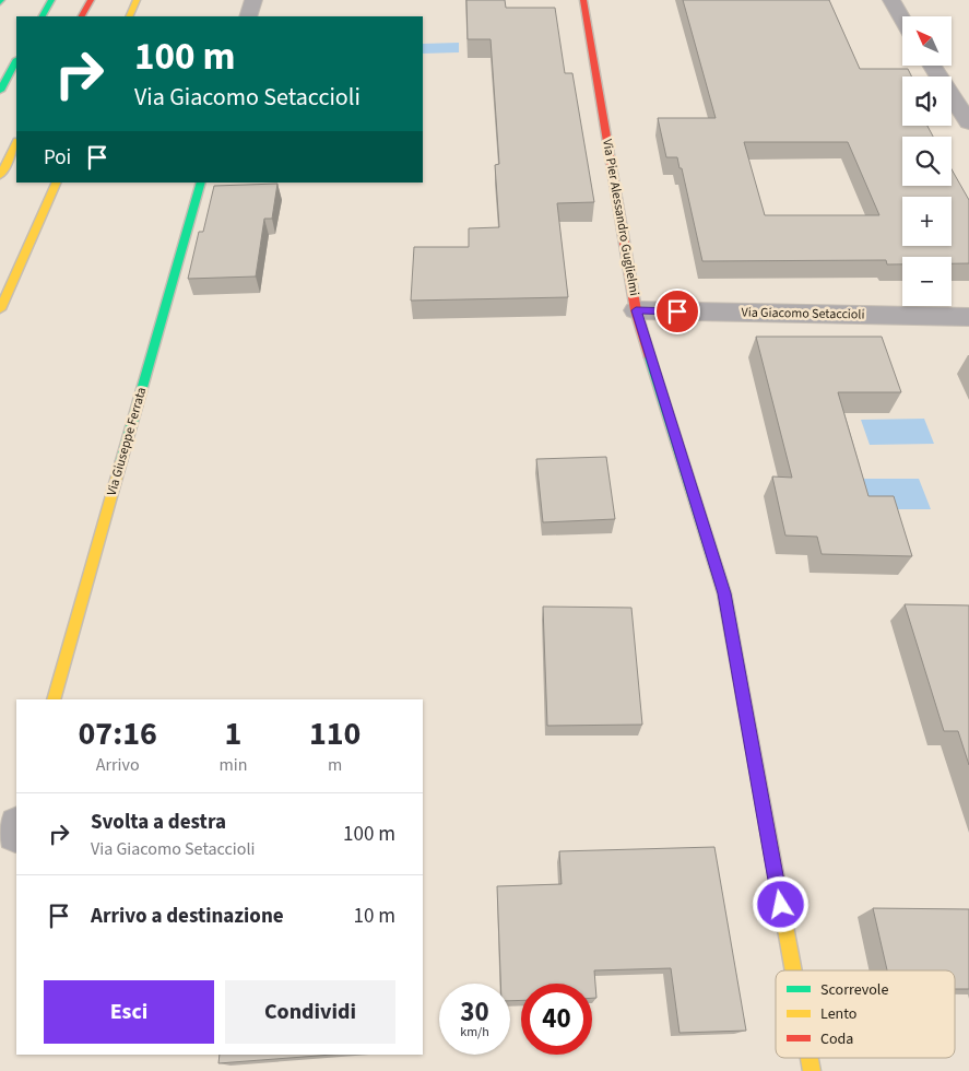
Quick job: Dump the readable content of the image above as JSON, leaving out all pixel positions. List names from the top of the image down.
{
  "streets": {
    "street": ["Via Pier Alessandro Guglielmi", "Via Giacomo Setaccioli", "Via Giuseppe Ferrata"]
  },
  "crossings": [
    ["Via Pier Alessandro Guglielmi", "Via Giacomo Setaccioli"]
  ],
  "legend": ["Scorrevole", "Lento", "Coda"],
  "north": "top left",
  "page": {
    "map_buttons": ["+", "−"],
    "turn": ["100 m", "Via Giacomo Setaccioli"],
    "then": "Poi",
    "eta": [
      "07:16",
      "Arrivo",
      "1",
      "min",
      "110",
      "m"
    ],
    "list": [
      {
        "name": "Svolta a destra",
        "note": "Via Giacomo Setaccioli",
        "value": "100 m"
      },
      {
        "name": "Arrivo a destinazione",
        "value": "10 m"
      }
    ],
    "buttons": ["Esci", "Condividi"],
    "speed": "30 km/h",
    "limit": "40"
  }
}
